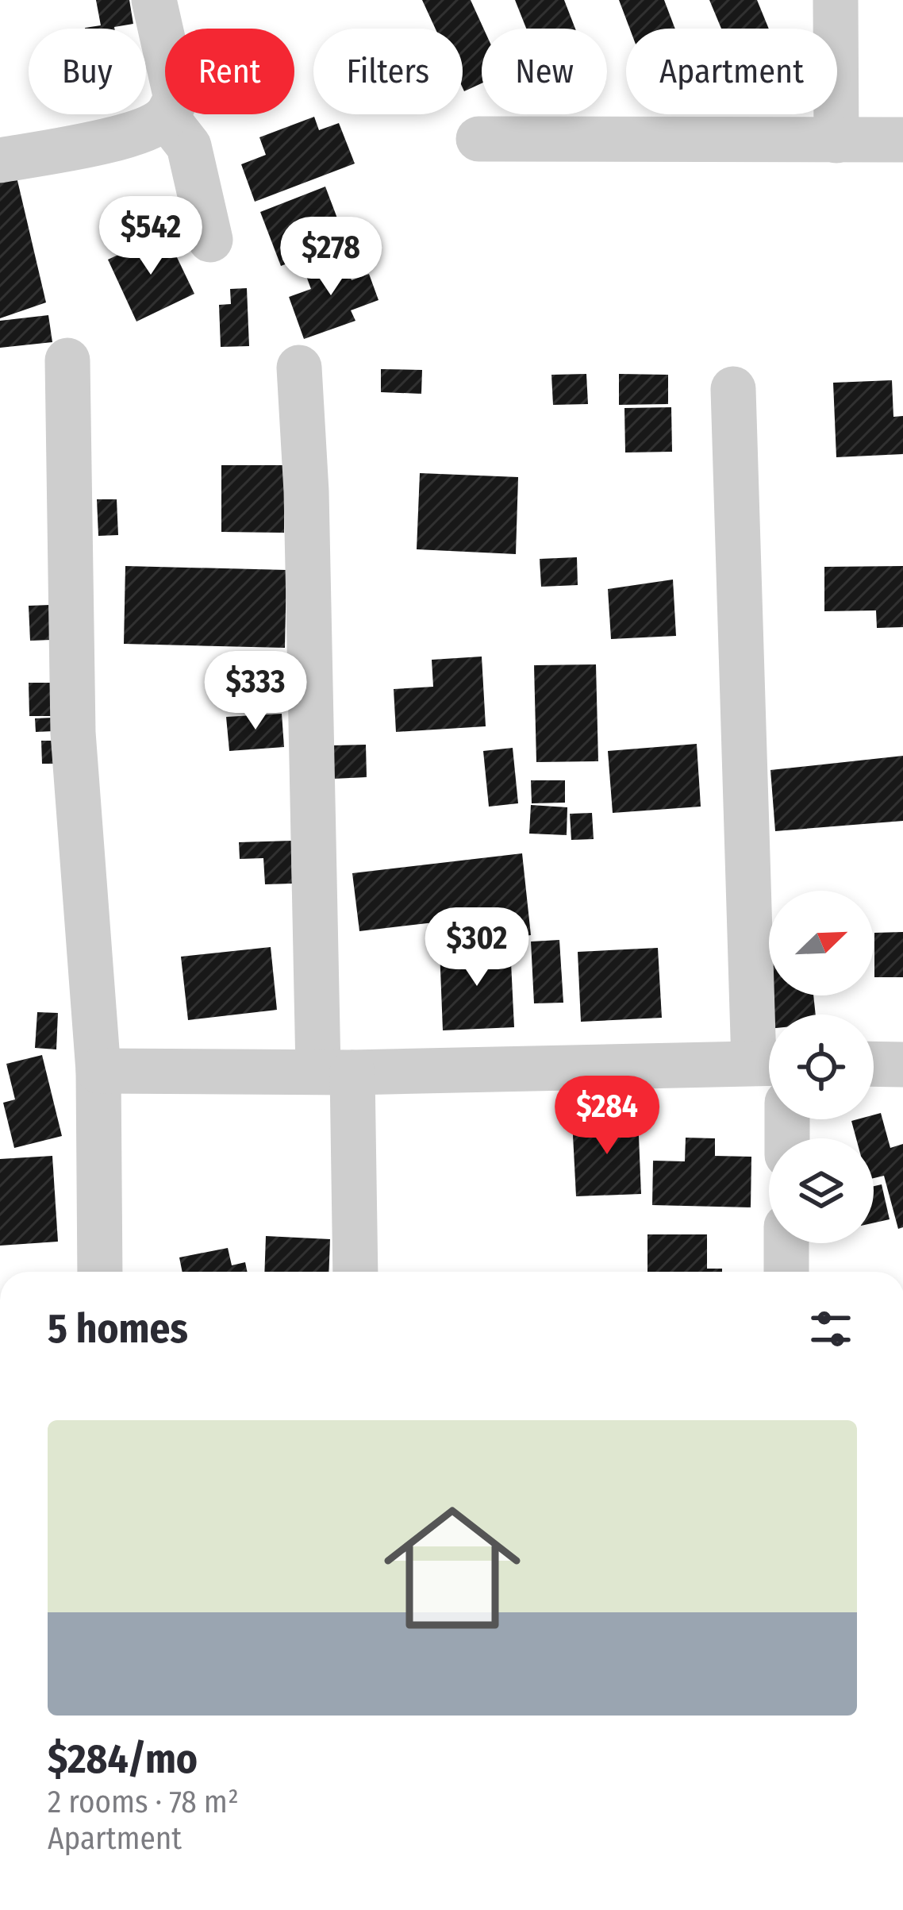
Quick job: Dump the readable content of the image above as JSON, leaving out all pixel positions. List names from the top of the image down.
{
  "north": "top right",
  "page": {
    "chip": [
      "Buy",
      "Rent",
      "Filters",
      "New",
      "Apartment"
    ],
    "price": [
      "$542",
      "$278",
      "$333",
      "$302",
      "$284"
    ],
    "heading": "5 homes",
    "list": [
      {
        "name": "$284/mo",
        "note": "2 rooms · 78 m² · Apartment"
      }
    ]
  }
}
